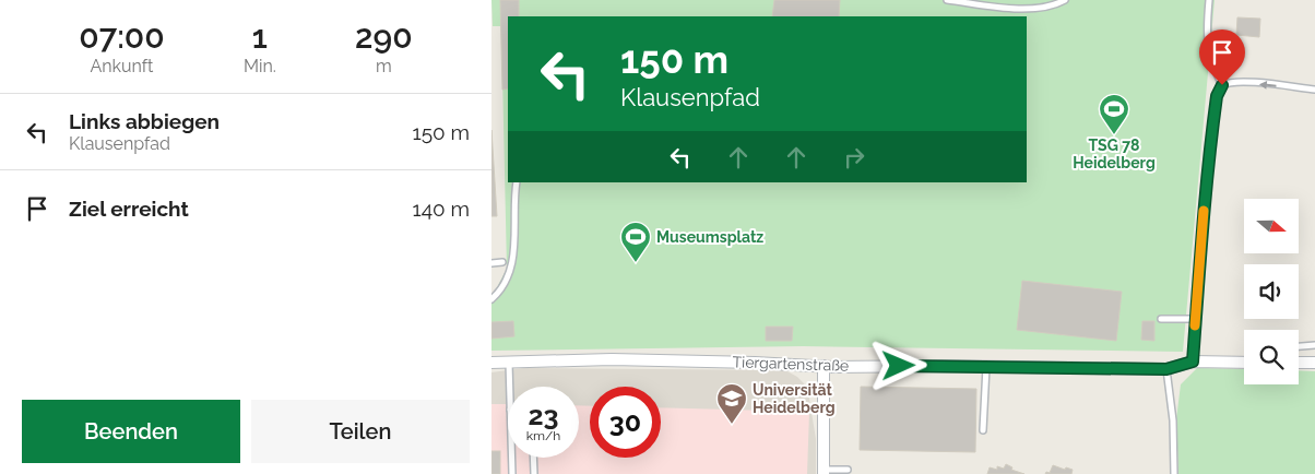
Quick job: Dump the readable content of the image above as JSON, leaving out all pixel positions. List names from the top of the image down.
{
  "streets": {
    "street": ["Tiergartenstraße"]
  },
  "places": {
    "sports": ["TSG 78 Heidelberg", "Museumsplatz"],
    "school or university": ["Universität Heidelberg"]
  },
  "north": "right",
  "page": {
    "eta": [
      "07:00",
      "Ankunft",
      "1",
      "Min.",
      "290",
      "m"
    ],
    "turn": ["150 m", "Klausenpfad"],
    "list": [
      {
        "name": "Links abbiegen",
        "note": "Klausenpfad",
        "value": "150 m"
      },
      {
        "name": "Ziel erreicht",
        "value": "140 m"
      }
    ],
    "speed": "23 km/h",
    "limit": "30",
    "buttons": ["Beenden", "Teilen"]
  }
}
